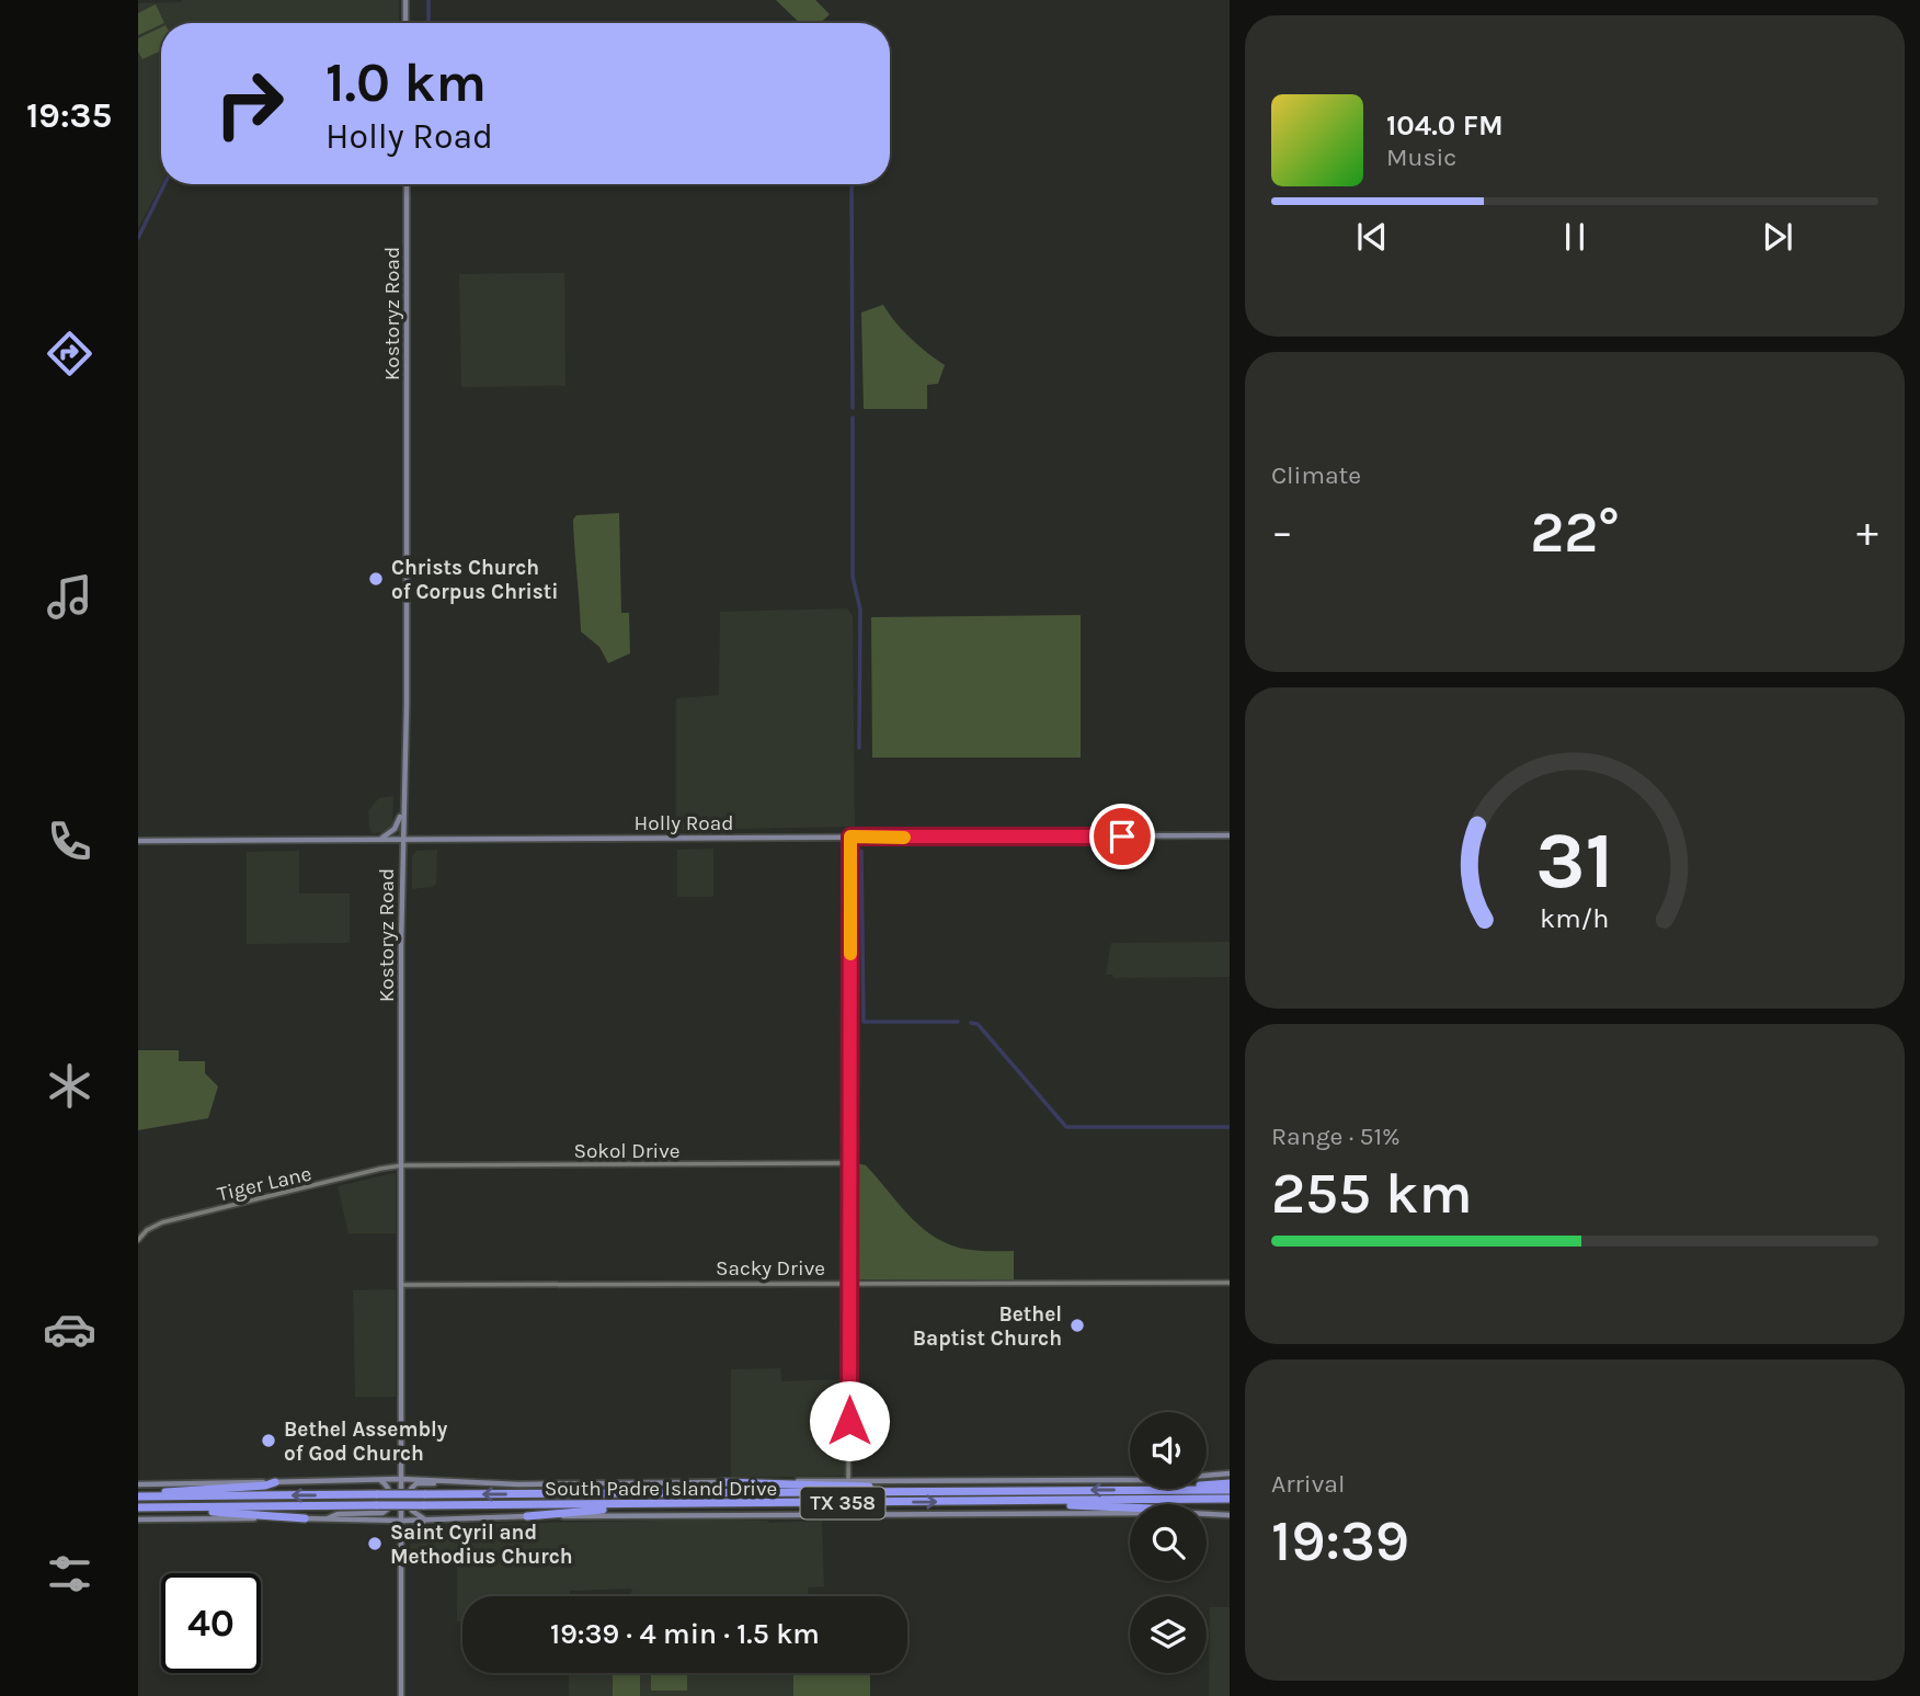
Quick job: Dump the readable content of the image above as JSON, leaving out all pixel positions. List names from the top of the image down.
{
  "streets": {
    "highway": ["South Padre Island Drive", "TX 358"],
    "main road": ["Kostoryz Road", "Holly Road"],
    "street": ["Sokol Drive", "Tiger Lane", "Sacky Drive"]
  },
  "crossings": [
    ["Kostoryz Road", "Holly Road"],
    ["Kostoryz Road", "Sokol Drive"],
    ["Kostoryz Road", "Tiger Lane"],
    ["Kostoryz Road", "Sacky Drive"],
    ["Sokol Drive", "Tiger Lane"]
  ],
  "places": [
    "Christs Church of Corpus Christi",
    "Bethel Baptist Church",
    "Bethel Assembly of God Church",
    "Saint Cyril and Methodius Church"
  ],
  "page": {
    "tabs": "19:35",
    "turn": ["1.0 km", "Holly Road"],
    "song": ["104.0 FM", "Music"],
    "tile": [
      "Climate",
      ["Range · 51%", "255 km"],
      ["Arrival", "19:39"]
    ],
    "heat": ["−", "22°", "+"],
    "limit": "40",
    "trip": "19:39 · 4 min · 1.5 km",
    "gauge": ["31", "km/h"]
  }
}
